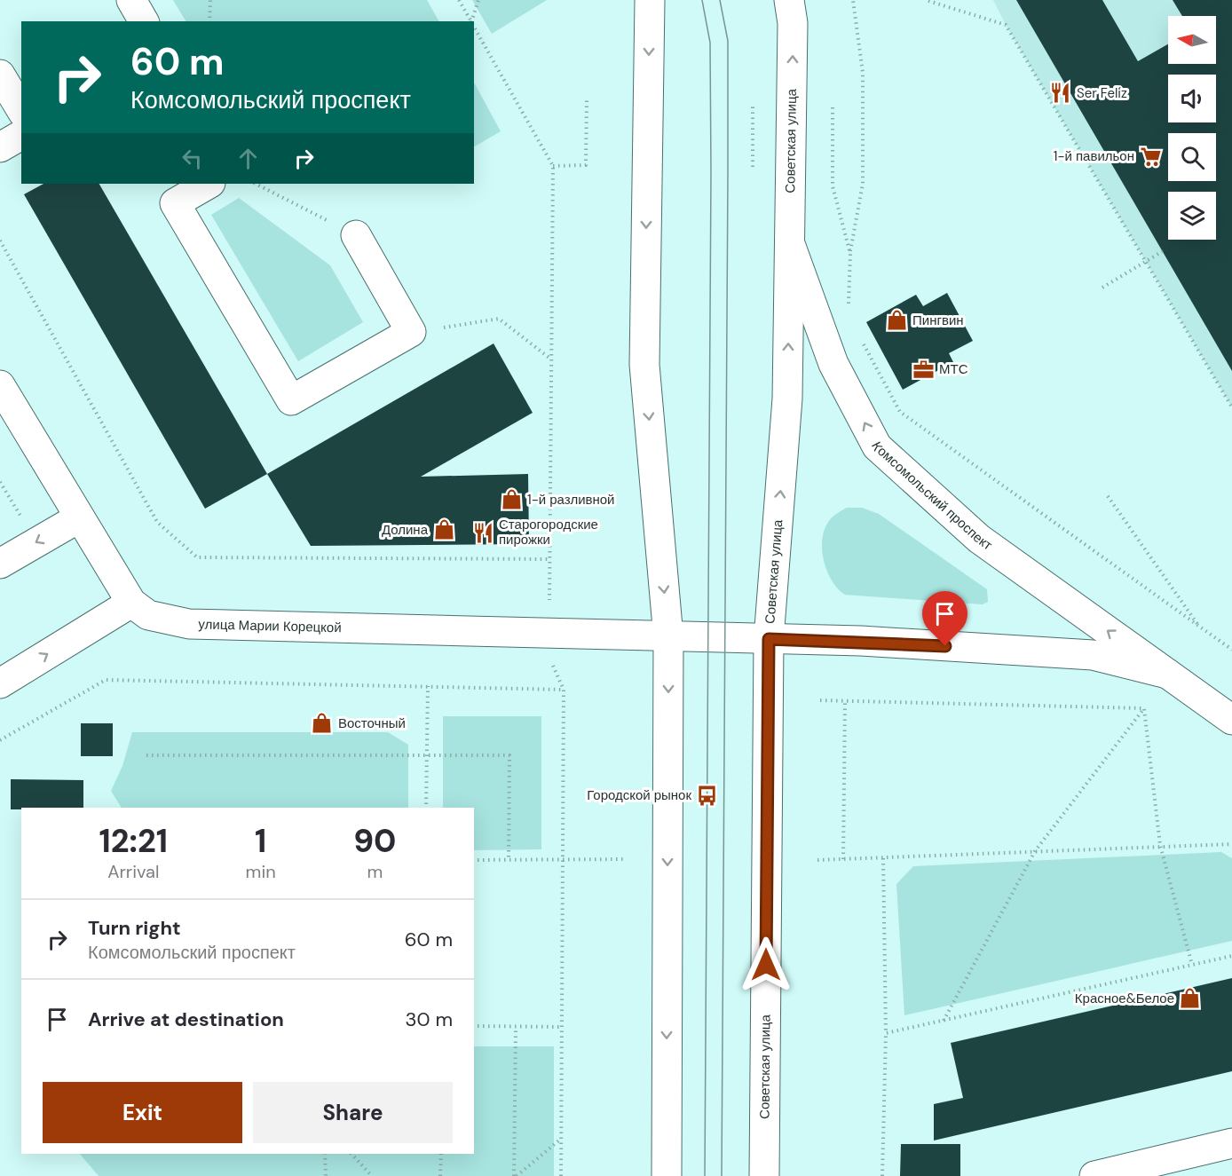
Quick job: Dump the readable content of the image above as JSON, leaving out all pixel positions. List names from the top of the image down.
{
  "streets": {
    "main road": ["Советская улица", "Комсомольский проспект", "улица Марии Корецкой"]
  },
  "crossings": [
    ["Советская улица", "Комсомольский проспект"],
    ["Советская улица", "улица Марии Корецкой"],
    ["Комсомольский проспект", "улица Марии Корецкой"]
  ],
  "one_way": ["Комсомольский проспект"],
  "places": {
    "restaurant": ["Ser Feliz", "Старогородские пирожки"],
    "supermarket": ["1-й павильон"],
    "shop": [
      "Пингвин",
      "1-й разливной",
      "Долина",
      "Восточный",
      "Красное&Белое"
    ],
    "office": ["МТС"],
    "bus stop": ["Городской рынок"]
  },
  "north": "left",
  "page": {
    "turn": ["60 m", "Комсомольский проспект"],
    "eta": [
      "12:21",
      "Arrival",
      "1",
      "min",
      "90",
      "m"
    ],
    "list": [
      {
        "name": "Turn right",
        "note": "Комсомольский проспект",
        "value": "60 m"
      },
      {
        "name": "Arrive at destination",
        "value": "30 m"
      }
    ],
    "buttons": ["Exit", "Share"]
  }
}
